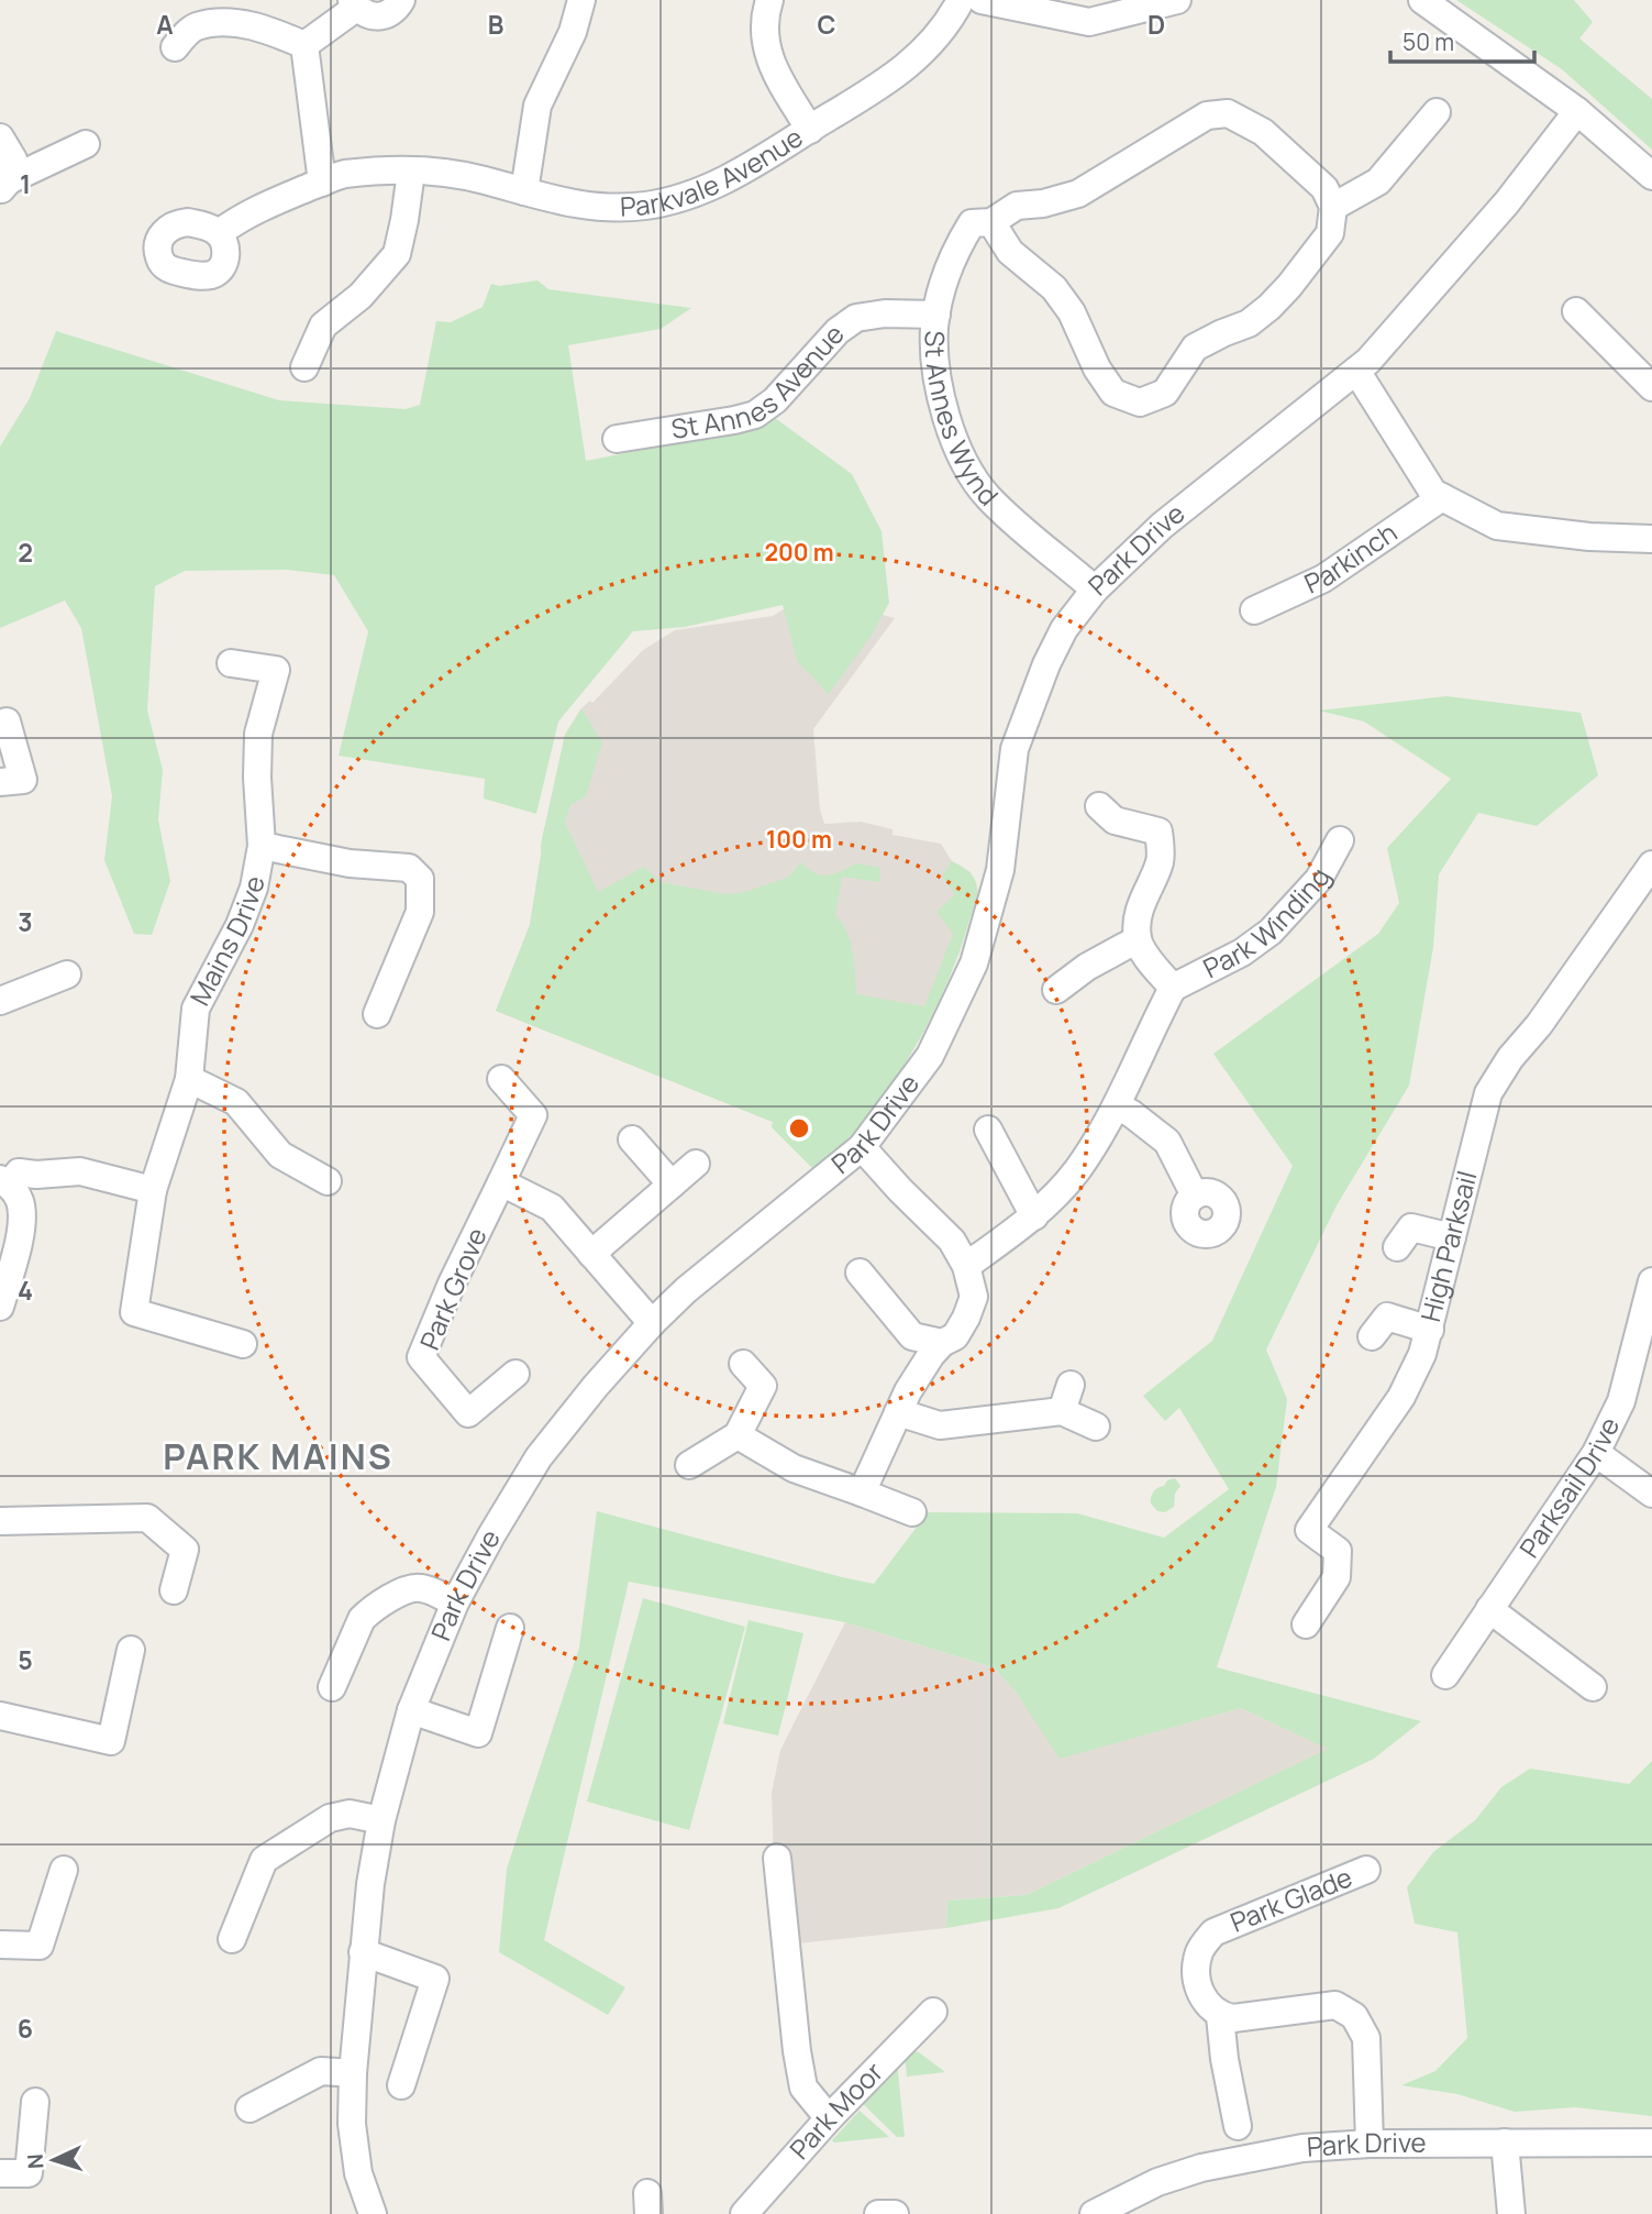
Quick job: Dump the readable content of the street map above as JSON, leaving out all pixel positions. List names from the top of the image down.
{
  "streets": {
    "street": [
      "Parkvale Avenue",
      "St Annes Avenue",
      "St Annes Wynd",
      "Park Drive",
      "Parkinch",
      "Park Winding",
      "Mains Drive",
      "High Parksail",
      "Park Grove",
      "Parksail Drive",
      "Park Glade",
      "Park Moor"
    ]
  },
  "crossings": [
    ["St Annes Avenue", "St Annes Wynd"],
    ["St Annes Wynd", "Park Drive"]
  ],
  "districts": ["PARK MAINS"],
  "scale_bar": "50 m",
  "north": "left",
  "grid": {
    "columns": [
      "A",
      "B",
      "C",
      "D"
    ],
    "rows": [
      "1",
      "2",
      "3",
      "4",
      "5",
      "6"
    ]
  },
  "rings": ["200 m", "100 m"]
}
